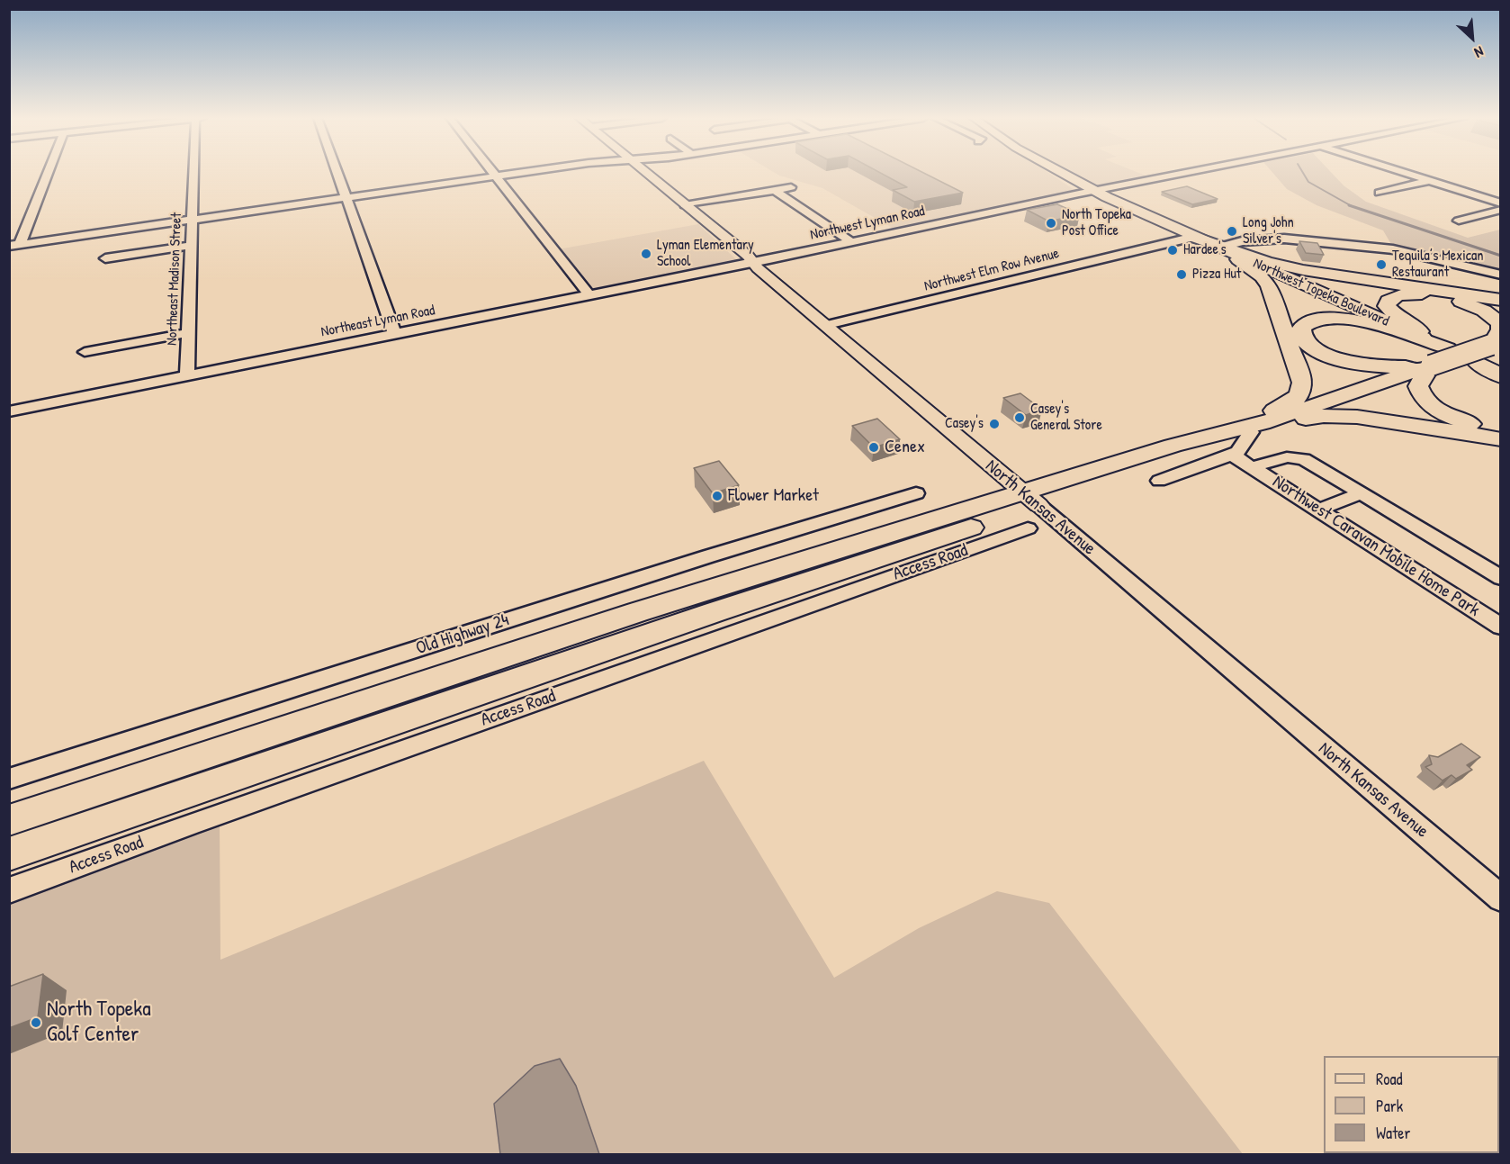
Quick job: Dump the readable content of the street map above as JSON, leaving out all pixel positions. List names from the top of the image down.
{
  "streets": {
    "main road": ["Northwest Topeka Boulevard", "North Kansas Avenue"],
    "street": [
      "Northwest Lyman Road",
      "Northwest Elm Row Avenue",
      "Northeast Madison Street",
      "Northeast Lyman Road",
      "Northwest Caravan Mobile Home Park",
      "Access Road",
      "Old Highway 24"
    ]
  },
  "crossings": [
    ["Northwest Lyman Road", "Northeast Lyman Road"],
    ["Northwest Lyman Road", "North Kansas Avenue"],
    ["Northwest Elm Row Avenue", "North Kansas Avenue"],
    ["Northeast Madison Street", "Northeast Lyman Road"],
    ["Northeast Lyman Road", "North Kansas Avenue"],
    ["North Kansas Avenue", "Access Road"]
  ],
  "places": [
    "North Topeka Post Office",
    "Long John Silver's",
    "Hardee's",
    "Lyman Elementary School",
    "Tequila’s Mexican Restaurant",
    "Pizza Hut",
    "Casey's General Store",
    "Casey's",
    "Cenex",
    "Flower Market",
    "North Topeka Golf Center"
  ],
  "legend": ["Road", "Park", "Water"],
  "north": "bottom right"
}
